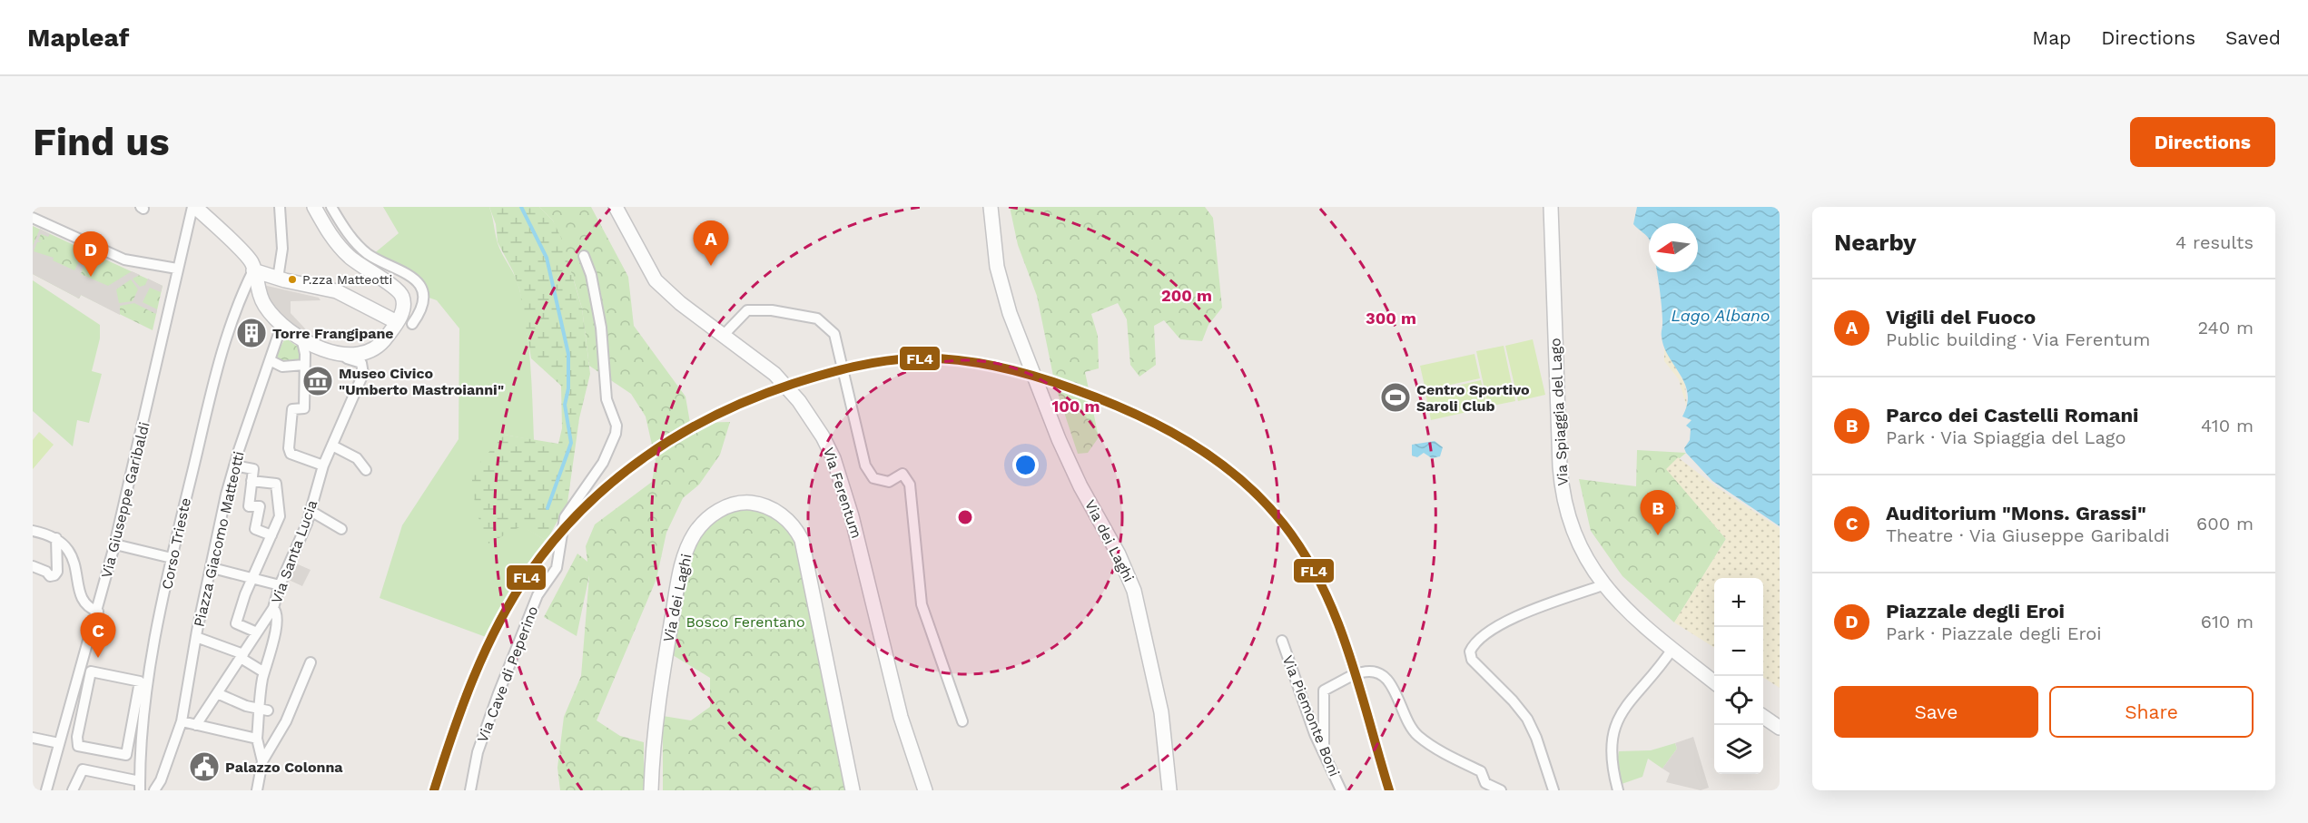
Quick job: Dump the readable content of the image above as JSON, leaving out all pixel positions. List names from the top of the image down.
{
  "streets": {
    "main road": ["Via Spiaggia del Lago", "Via Ferentum", "Via dei Laghi"],
    "street": [
      "Via Giuseppe Garibaldi",
      "Piazza Giacomo Matteotti",
      "Corso Trieste",
      "Via Santa Lucia",
      "Via Cave di Peperino",
      "Via Piemonte Boni"
    ]
  },
  "water": ["Lago Albano"],
  "parks": ["Bosco Ferentano"],
  "places": {
    "other": ["P.zza Matteotti"],
    "building": ["Torre Frangipane"],
    "museum": ["Museo Civico \"Umberto Mastroianni\""],
    "sports": ["Centro Sportivo Saroli Club"],
    "public building": ["Palazzo Colonna"]
  },
  "lines": ["transit line FL4"],
  "north": "left",
  "page": {
    "header": "Mapleaf",
    "nav": ["Map", "Directions", "Saved"],
    "buttons": [
      "Directions",
      ["Save", "Share"]
    ],
    "title": "Find us",
    "heading": ["Nearby", "4 results"],
    "pins": [
      "A",
      "D",
      "B",
      "C"
    ],
    "list": [
      {
        "mark": "A",
        "name": "Vigili del Fuoco",
        "note": "Public building · Via Ferentum",
        "value": "240 m"
      },
      {
        "mark": "B",
        "name": "Parco dei Castelli Romani",
        "note": "Park · Via Spiaggia del Lago",
        "value": "410 m"
      },
      {
        "mark": "C",
        "name": "Auditorium \"Mons. Grassi\"",
        "note": "Theatre · Via Giuseppe Garibaldi",
        "value": "600 m"
      },
      {
        "mark": "D",
        "name": "Piazzale degli Eroi",
        "note": "Park · Piazzale degli Eroi",
        "value": "610 m"
      }
    ],
    "map_buttons": ["+", "−"]
  },
  "rings": ["200 m", "300 m", "100 m"]
}
